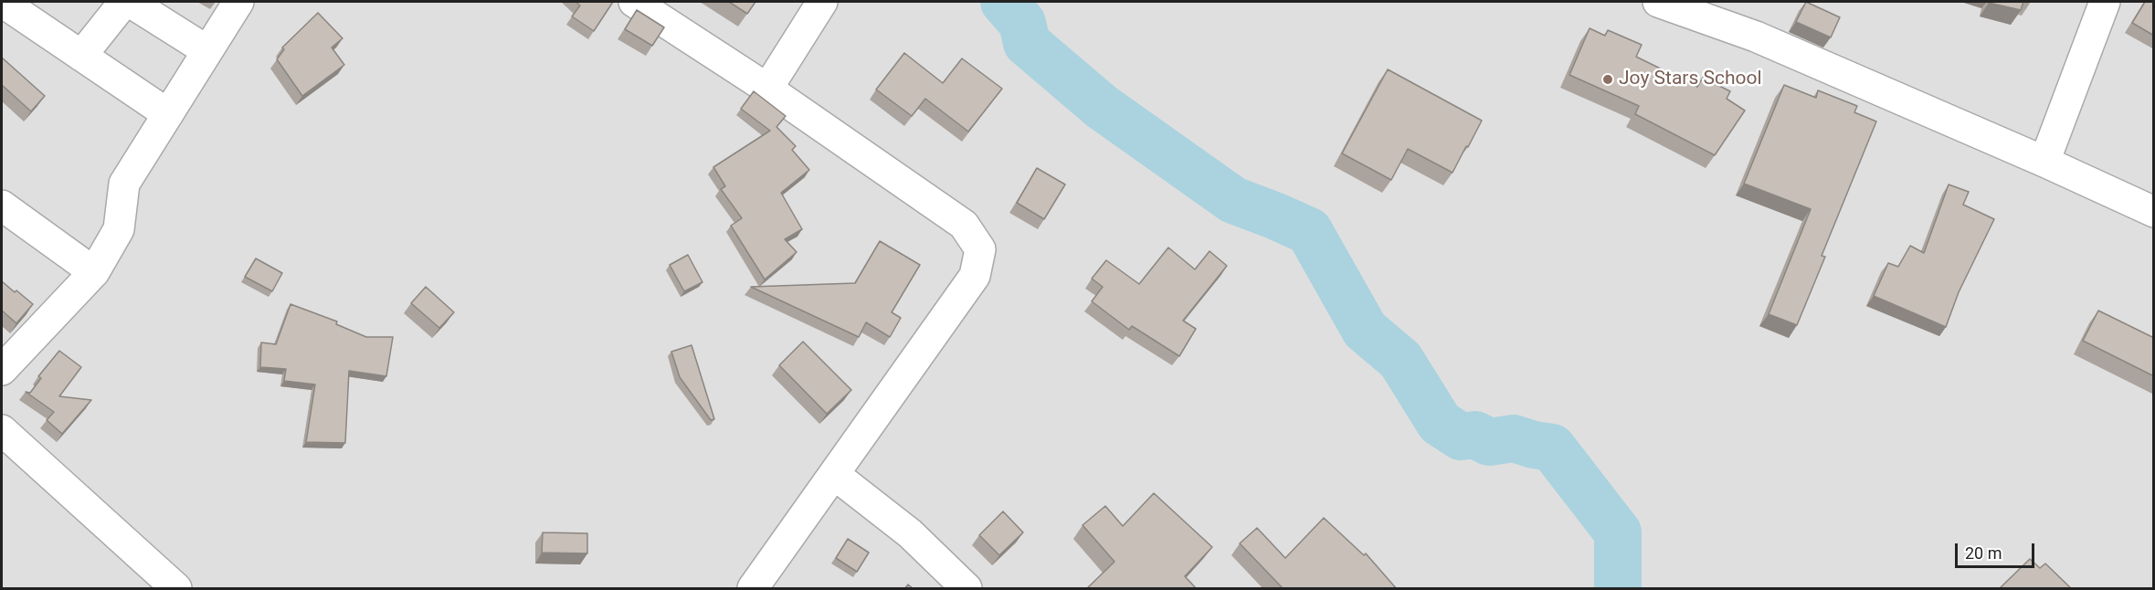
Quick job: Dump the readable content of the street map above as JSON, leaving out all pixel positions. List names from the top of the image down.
{
  "places": ["Joy Stars School"],
  "scale_bar": "20 m"
}
